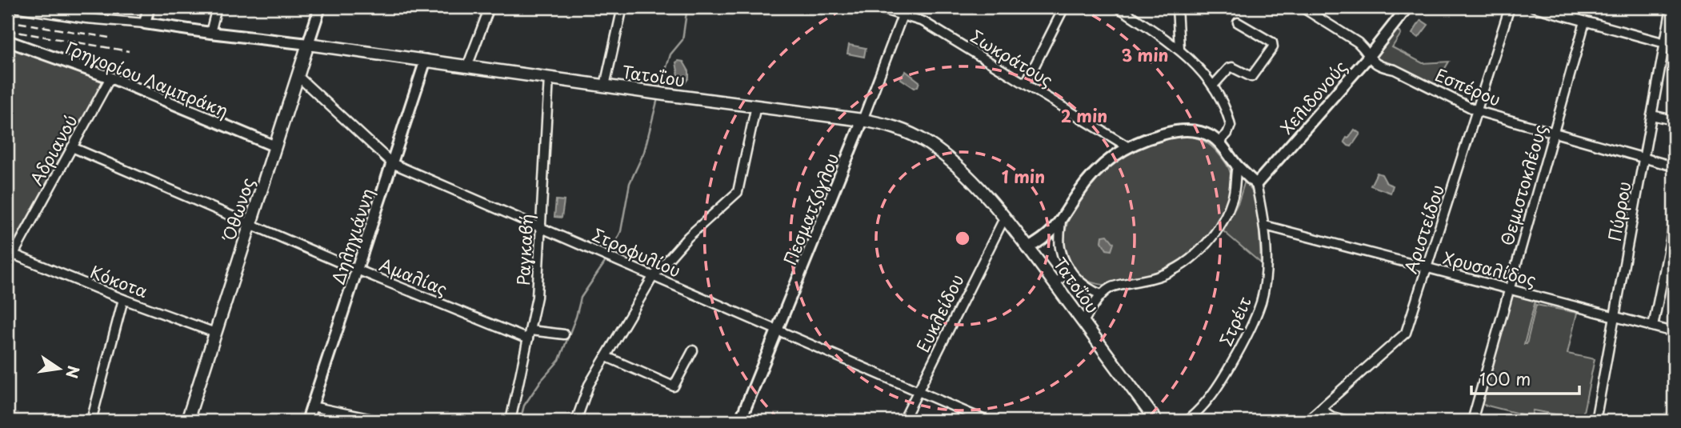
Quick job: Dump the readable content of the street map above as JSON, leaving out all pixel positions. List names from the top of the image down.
{
  "streets": {
    "main road": ["Τατοΐου", "Όθωνος"],
    "street": [
      "Σωκράτους",
      "Γρηγορίου Λαμπράκη",
      "Εσπέρου",
      "Χελιδονούς",
      "Αδριανού",
      "Θεμιστοκλέους",
      "Πεσματζόγλου",
      "Πύρρου",
      "Αριστείδου",
      "Δηληγιάννη",
      "Ραγκαβή",
      "Στροφυλίου",
      "Χρυσαλίδος",
      "Αμαλίας",
      "Κόκοτα",
      "Ευκλείδου",
      "Στρέιτ"
    ]
  },
  "crossings": [
    ["Σωκράτους", "Πεσματζόγλου"],
    ["Τατοΐου", "Όθωνος"],
    ["Τατοΐου", "Πεσματζόγλου"],
    ["Τατοΐου", "Δηληγιάννη"],
    ["Τατοΐου", "Ραγκαβή"],
    ["Τατοΐου", "Ευκλείδου"],
    ["Γρηγορίου Λαμπράκη", "Αδριανού"],
    ["Γρηγορίου Λαμπράκη", "Όθωνος"],
    ["Εσπέρου", "Χελιδονούς"],
    ["Εσπέρου", "Θεμιστοκλέους"],
    ["Εσπέρου", "Πύρρου"],
    ["Εσπέρου", "Αριστείδου"],
    ["Χελιδονούς", "Στρέιτ"],
    ["Αδριανού", "Αμαλίας"],
    ["Αδριανού", "Κόκοτα"],
    ["Θεμιστοκλέους", "Χρυσαλίδος"],
    ["Όθωνος", "Στροφυλίου"],
    ["Όθωνος", "Αμαλίας"],
    ["Όθωνος", "Κόκοτα"],
    ["Πεσματζόγλου", "Στροφυλίου"],
    ["Πύρρου", "Χρυσαλίδος"],
    ["Αριστείδου", "Χρυσαλίδος"],
    ["Δηληγιάννη", "Στροφυλίου"],
    ["Δηληγιάννη", "Αμαλίας"],
    ["Ραγκαβή", "Στροφυλίου"],
    ["Ραγκαβή", "Αμαλίας"],
    ["Στροφυλίου", "Ευκλείδου"],
    ["Χρυσαλίδος", "Στρέιτ"]
  ],
  "scale_bar": "100 m",
  "north": "right",
  "rings": ["3 min", "2 min", "1 min"]
}
